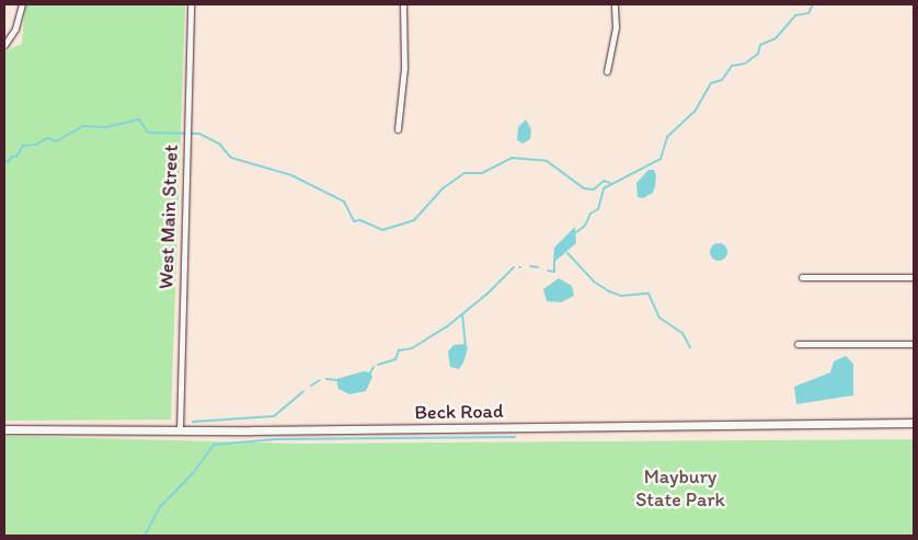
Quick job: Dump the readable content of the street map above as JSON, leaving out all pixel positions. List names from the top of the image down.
{
  "streets": {
    "main road": ["Beck Road"],
    "street": ["West Main Street"]
  },
  "crossings": [
    ["West Main Street", "Beck Road"]
  ],
  "parks": ["Maybury State Park"]
}
